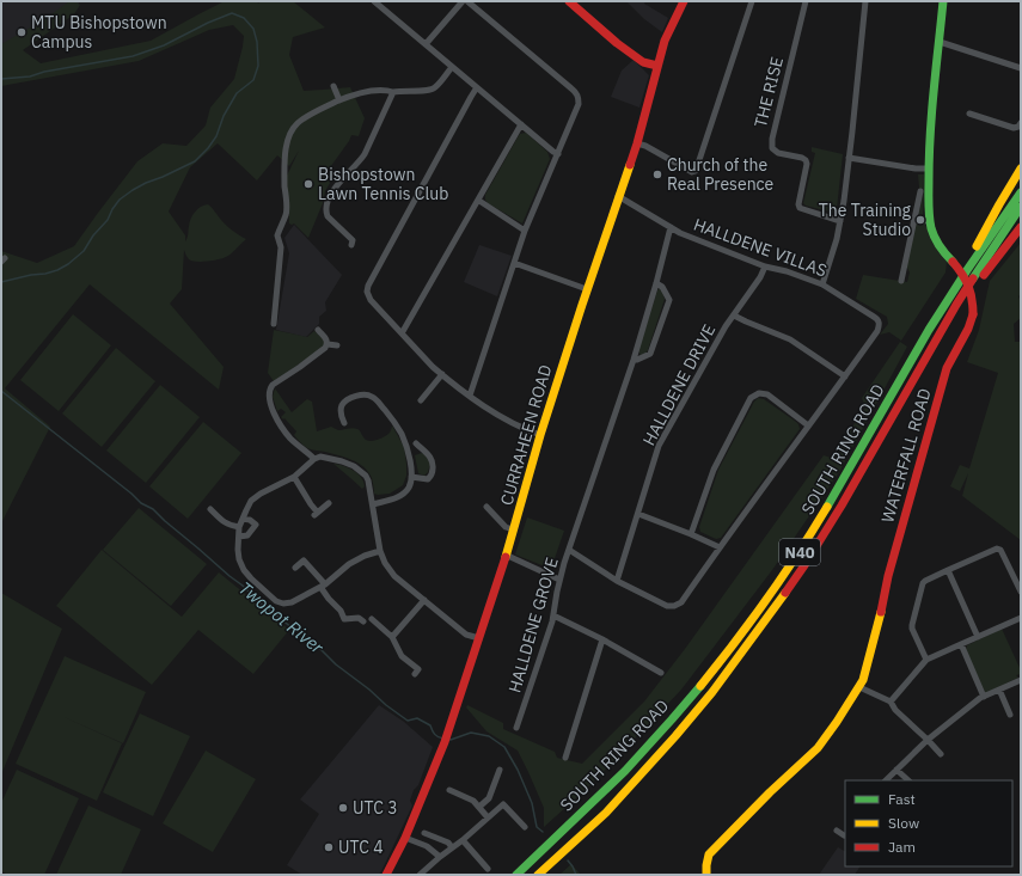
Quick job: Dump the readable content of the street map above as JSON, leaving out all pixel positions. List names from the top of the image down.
{
  "streets": {
    "main road": [
      "CURRAHEEN ROAD",
      "SOUTH RING ROAD",
      "WATERFALL ROAD",
      "N40"
    ],
    "street": [
      "THE RISE",
      "HALLDENE VILLAS",
      "HALLDENE DRIVE",
      "HALLDENE GROVE"
    ]
  },
  "crossings": [
    ["HALLDENE VILLAS", "HALLDENE DRIVE"],
    ["HALLDENE VILLAS", "CURRAHEEN ROAD"],
    ["HALLDENE VILLAS", "HALLDENE GROVE"]
  ],
  "water": ["Twopot River"],
  "places": [
    "MTU Bishopstown Campus",
    "Church of the Real Presence",
    "Bishopstown Lawn Tennis Club",
    "The Training Studio",
    "UTC 3",
    "UTC 4"
  ],
  "legend": ["Fast", "Slow", "Jam"]
}
